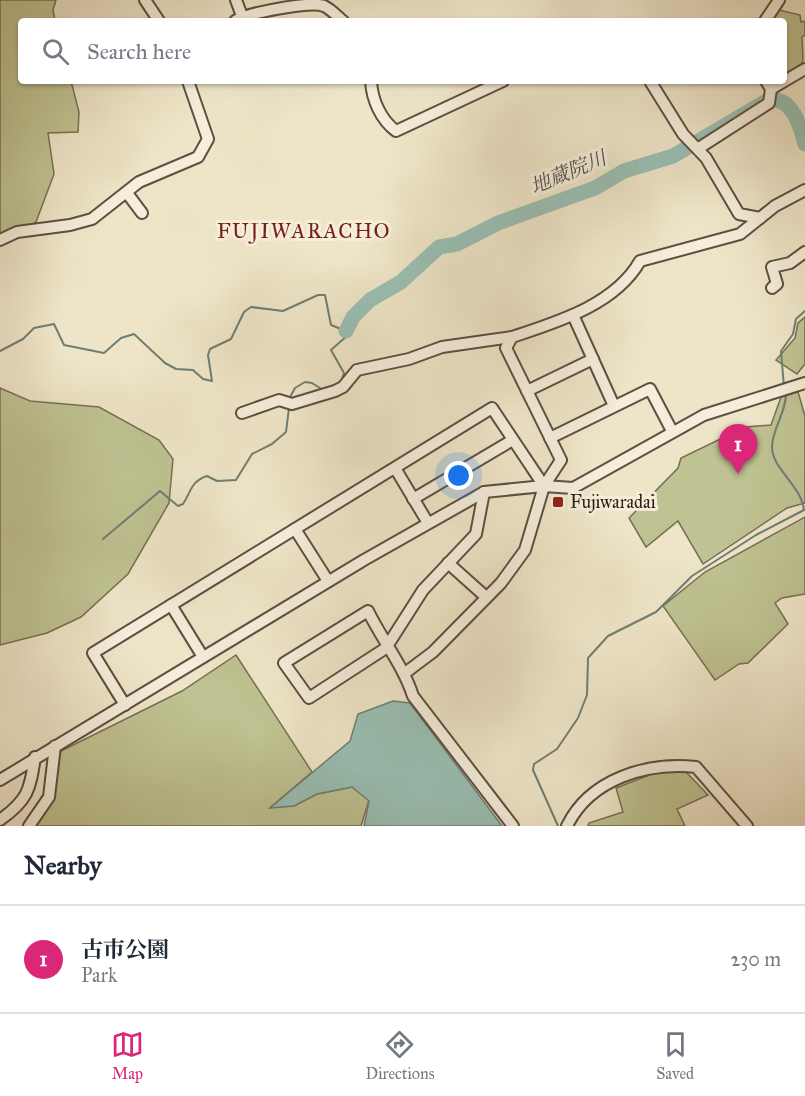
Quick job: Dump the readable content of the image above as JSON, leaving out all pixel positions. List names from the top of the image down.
{
  "districts": ["FUJIWARACHO"],
  "water": ["地蔵院川"],
  "places": {
    "transit": ["Fujiwaradai"]
  },
  "page": {
    "search": "Search here",
    "pins": "1",
    "heading": "Nearby",
    "list": [
      {
        "mark": "1",
        "name": "古市公園",
        "note": "Park",
        "value": "230 m"
      }
    ],
    "nav": ["Map", "Directions", "Saved"]
  }
}
